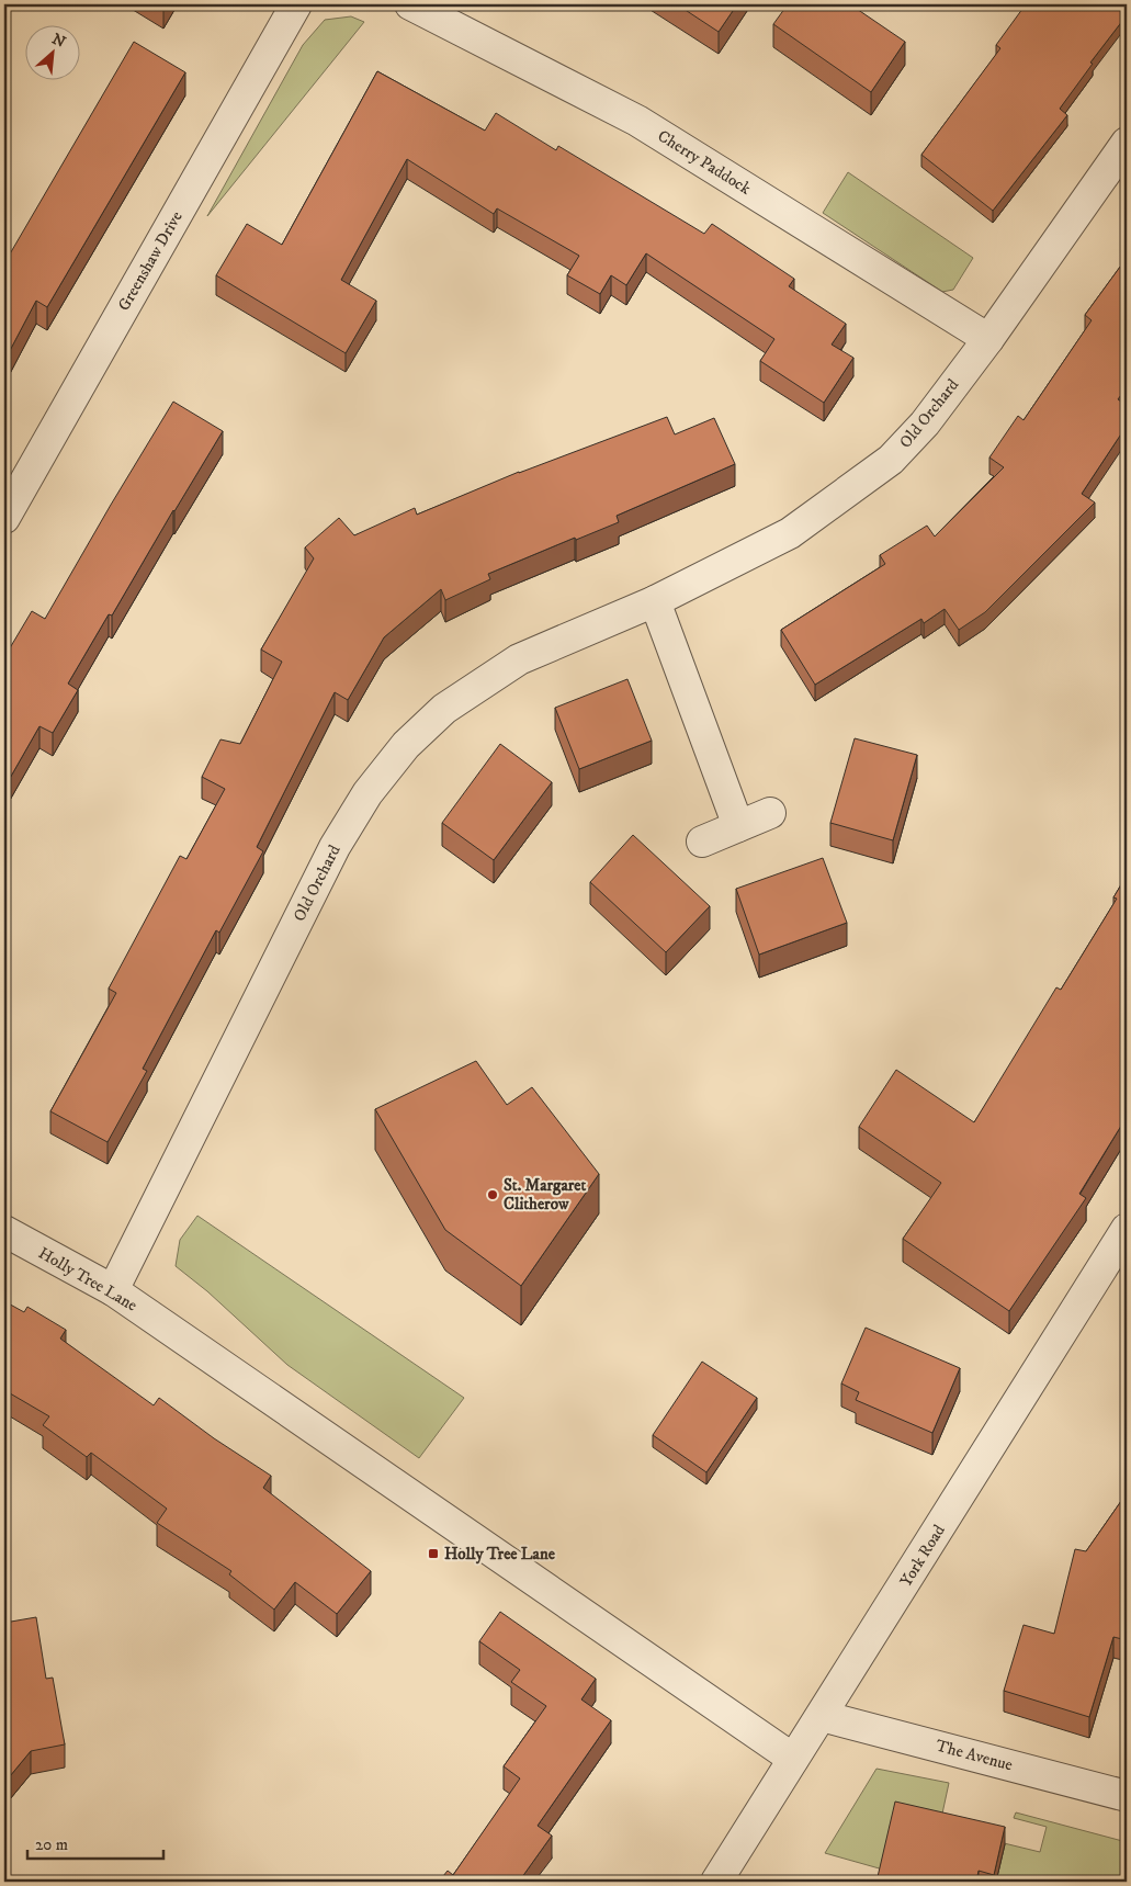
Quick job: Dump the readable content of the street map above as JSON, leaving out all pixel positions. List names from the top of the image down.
{
  "streets": {
    "street": [
      "Cherry Paddock",
      "Greenshaw Drive",
      "Old Orchard",
      "Holly Tree Lane",
      "York Road",
      "The Avenue"
    ]
  },
  "crossings": [
    ["Cherry Paddock", "Old Orchard"],
    ["Old Orchard", "Holly Tree Lane"],
    ["Holly Tree Lane", "York Road"],
    ["York Road", "The Avenue"]
  ],
  "places": {
    "other": ["St. Margaret Clitherow"],
    "transit": ["Holly Tree Lane"]
  },
  "scale_bar": "20 m",
  "north": "top right"
}
